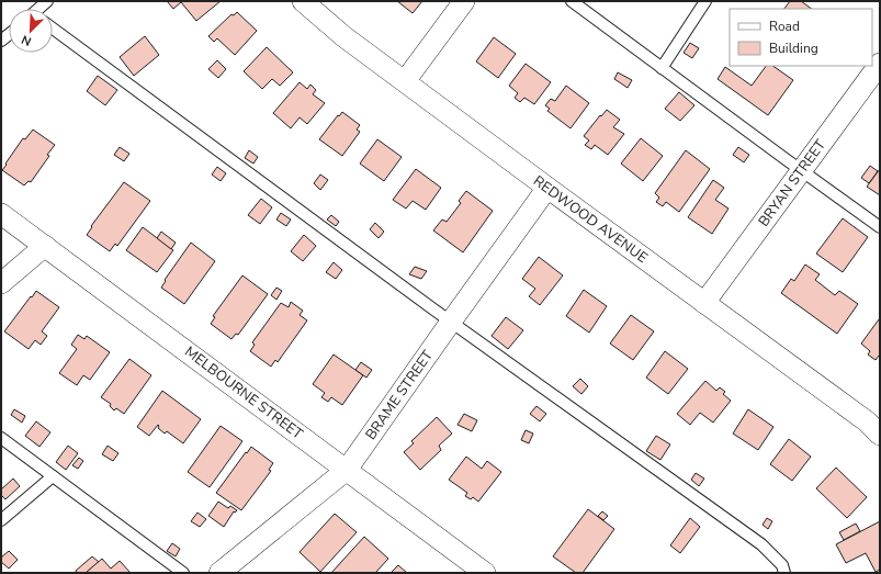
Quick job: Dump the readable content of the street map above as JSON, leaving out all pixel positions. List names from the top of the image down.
{
  "streets": {
    "street": [
      "BRYAN STREET",
      "REDWOOD AVENUE",
      "MELBOURNE STREET",
      "BRAME STREET"
    ]
  },
  "crossings": [
    ["BRYAN STREET", "REDWOOD AVENUE"],
    ["REDWOOD AVENUE", "BRAME STREET"],
    ["MELBOURNE STREET", "BRAME STREET"]
  ],
  "legend": ["Road", "Building"],
  "north": "bottom left"
}
